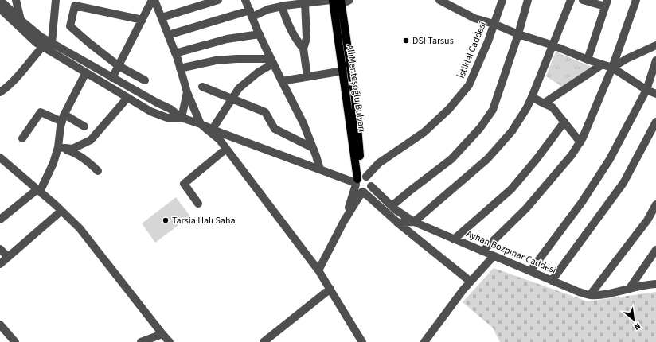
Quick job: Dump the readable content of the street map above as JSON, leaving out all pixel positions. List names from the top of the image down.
{
  "streets": {
    "main road": ["Ali Menteşoğlu Bulvarı"],
    "street": ["İstiklal Caddesi", "Ayhan Bozpınar Caddesi"]
  },
  "crossings": [
    ["İstiklal Caddesi", "Ali Menteşoğlu Bulvarı"],
    ["İstiklal Caddesi", "Ayhan Bozpınar Caddesi"],
    ["Ali Menteşoğlu Bulvarı", "Ayhan Bozpınar Caddesi"]
  ],
  "places": ["DSI Tarsus", "Tarsia Halı Saha"],
  "north": "bottom right"
}
